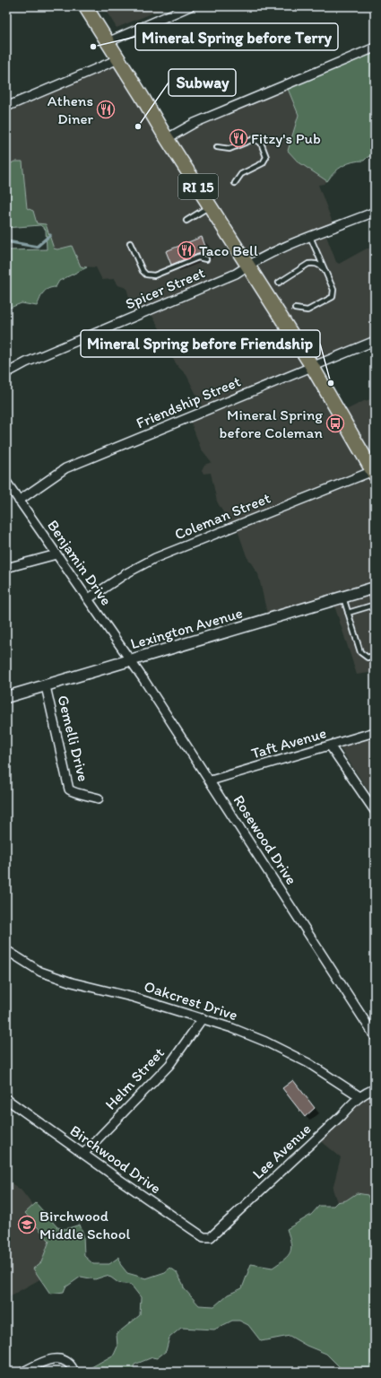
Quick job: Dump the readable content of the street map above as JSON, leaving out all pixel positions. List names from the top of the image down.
{
  "streets": {
    "main road": ["RI 15"],
    "street": [
      "Spicer Street",
      "Friendship Street",
      "Coleman Street",
      "Benjamin Drive",
      "Lexington Avenue",
      "Gemelli Drive",
      "Taft Avenue",
      "Rosewood Drive",
      "Oakcrest Drive",
      "Helm Street",
      "Lee Avenue",
      "Birchwood Drive"
    ]
  },
  "crossings": [
    ["RI 15", "Spicer Street"],
    ["RI 15", "Friendship Street"],
    ["RI 15", "Coleman Street"],
    ["Friendship Street", "Benjamin Drive"],
    ["Coleman Street", "Benjamin Drive"],
    ["Benjamin Drive", "Lexington Avenue"],
    ["Benjamin Drive", "Rosewood Drive"],
    ["Lexington Avenue", "Gemelli Drive"],
    ["Lexington Avenue", "Rosewood Drive"],
    ["Taft Avenue", "Rosewood Drive"],
    ["Oakcrest Drive", "Helm Street"],
    ["Oakcrest Drive", "Lee Avenue"],
    ["Helm Street", "Birchwood Drive"],
    ["Lee Avenue", "Birchwood Drive"]
  ],
  "places": {
    "other": ["Mineral Spring before Terry", "Subway", "Mineral Spring before Friendship"],
    "restaurant": ["Athens Diner", "Fitzy's Pub", "Taco Bell"],
    "bus stop": ["Mineral Spring before Coleman"],
    "school or university": ["Birchwood Middle School"]
  }
}
